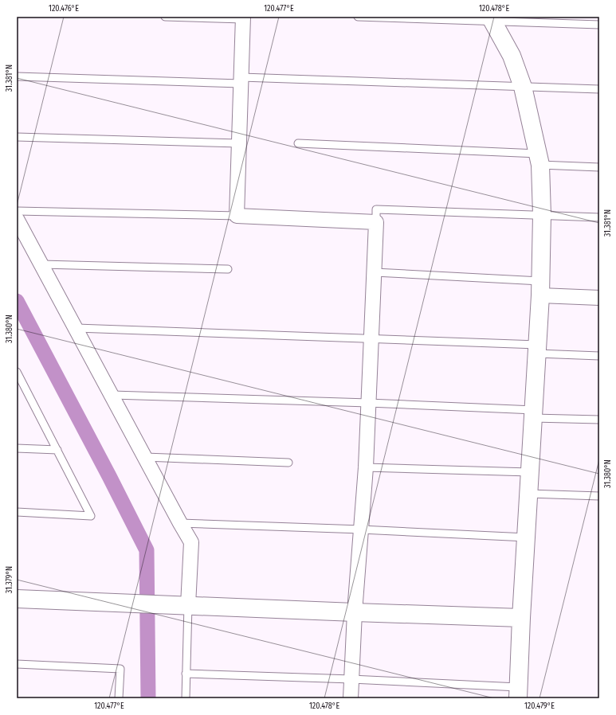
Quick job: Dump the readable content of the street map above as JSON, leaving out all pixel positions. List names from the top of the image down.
{
  "coordinates": [
    "120.476°E",
    "120.477°E",
    "120.478°E",
    "31.381°N",
    "31.380°N",
    "31.379°N",
    "120.479°E"
  ]
}
